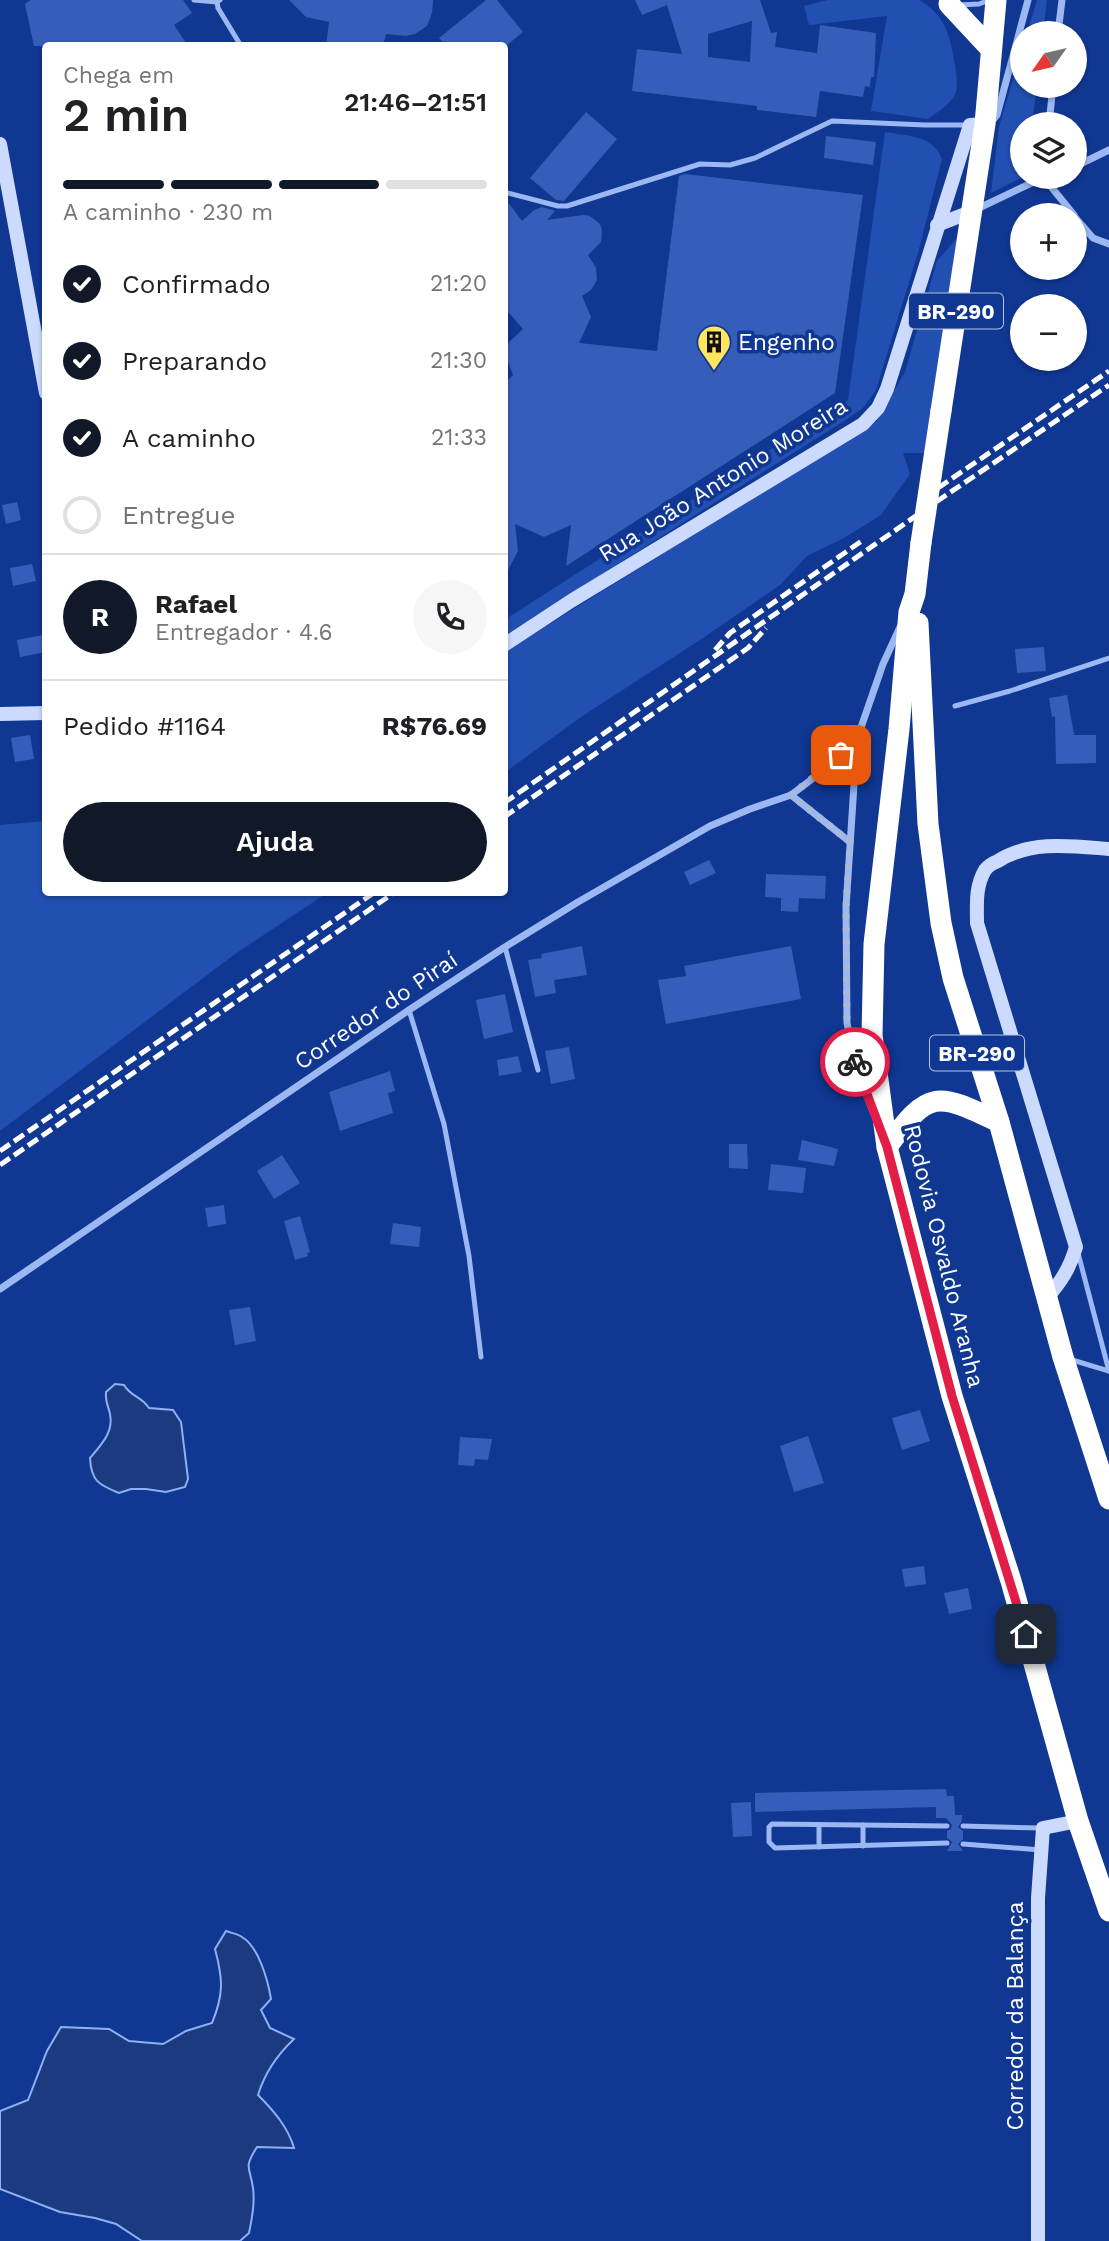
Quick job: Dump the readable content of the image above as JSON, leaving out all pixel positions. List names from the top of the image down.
{
  "streets": {
    "highway": ["BR-290", "Rodovia Osvaldo Aranha"],
    "main road": ["Rua João Antonio Moreira", "Corredor da Balança"],
    "street": ["Corredor do Piraí"]
  },
  "crossings": [
    ["Rua João Antonio Moreira", "Rodovia Osvaldo Aranha"]
  ],
  "places": {
    "building": ["Engenho"]
  },
  "north": "bottom left",
  "page": {
    "map_buttons": ["+", "−"],
    "heading": ["2 min", "Chega em", "21:46–21:51"],
    "panel": [
      "Rafael",
      "Entregador · 4.6",
      "Pedido #1164",
      "R$76.69"
    ],
    "bar": "A caminho · 230 m",
    "list": [
      ["Confirmado", "21:20"],
      ["Preparando", "21:30"],
      ["A caminho", "21:33"],
      "Entregue"
    ],
    "round": "R",
    "buttons": "Ajuda"
  }
}
